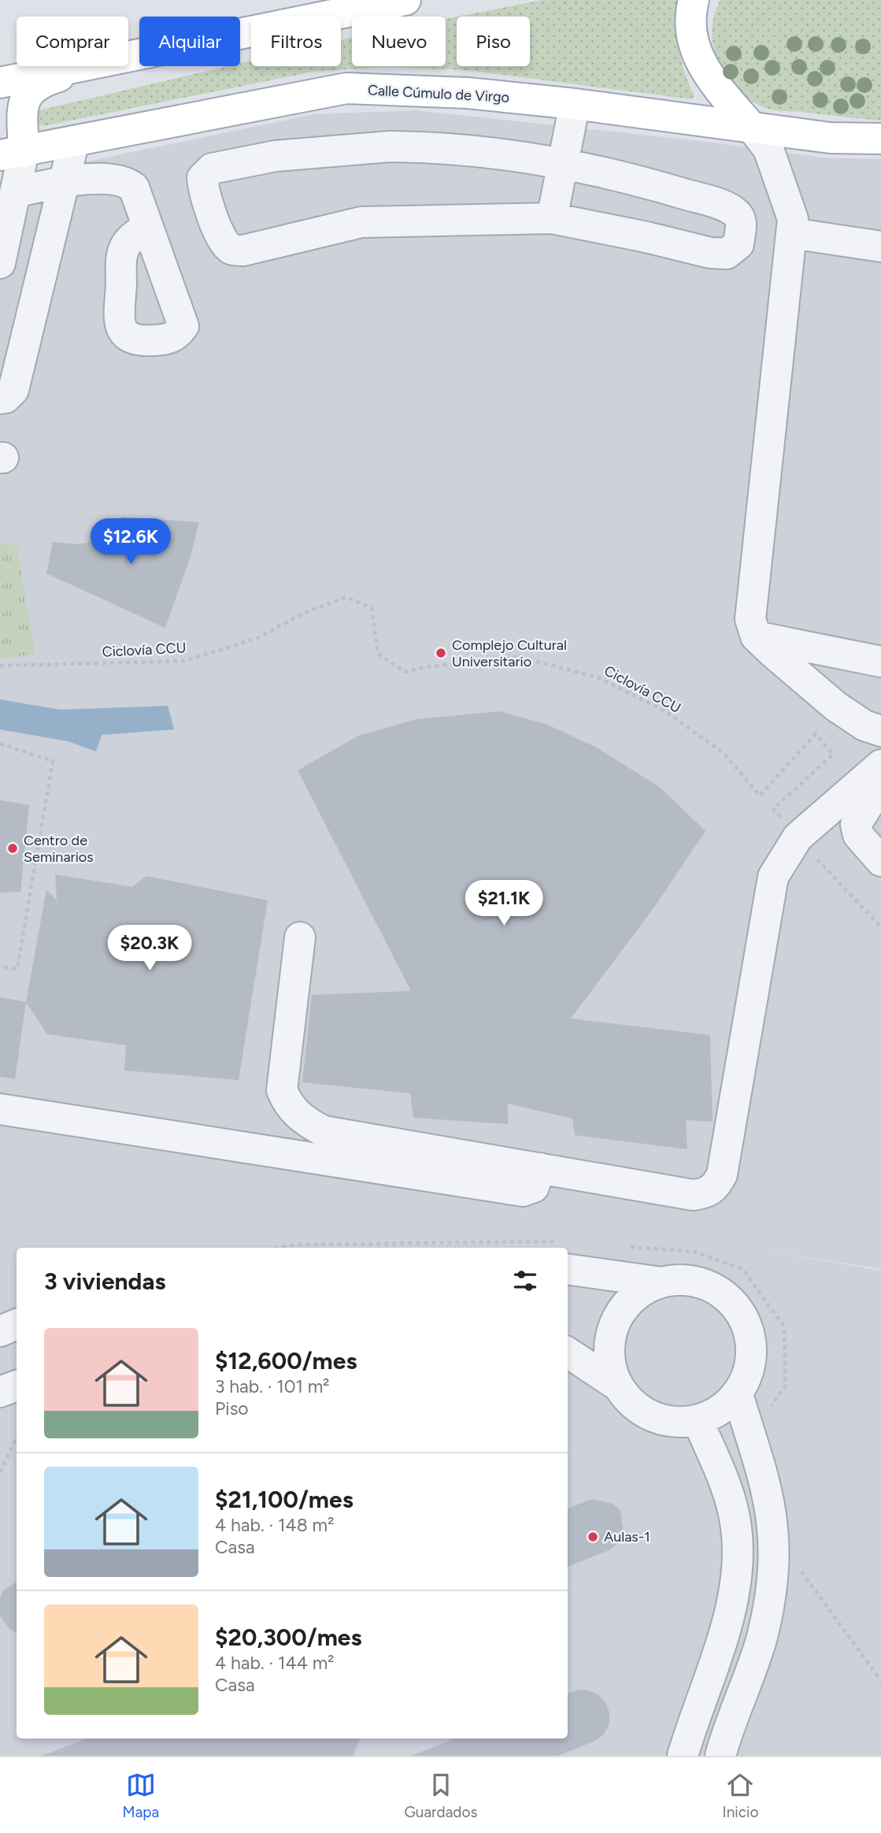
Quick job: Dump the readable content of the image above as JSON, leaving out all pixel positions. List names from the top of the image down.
{
  "streets": {
    "main road": ["Calle Cúmulo de Virgo"],
    "path": ["Ciclovía CCU"]
  },
  "places": ["Complejo Cultural Universitario", "Centro de Seminarios", "Aulas-1"],
  "page": {
    "chip": [
      "Comprar",
      "Alquilar",
      "Filtros",
      "Nuevo",
      "Piso"
    ],
    "price": ["$12.6K", "$21.1K", "$20.3K"],
    "heading": "3 viviendas",
    "list": [
      {
        "name": "$12,600/mes",
        "note": "3 hab. · 101 m² · Piso"
      },
      {
        "name": "$21,100/mes",
        "note": "4 hab. · 148 m² · Casa"
      },
      {
        "name": "$20,300/mes",
        "note": "4 hab. · 144 m² · Casa"
      }
    ],
    "tabs": ["Mapa", "Guardados", "Inicio"]
  }
}
